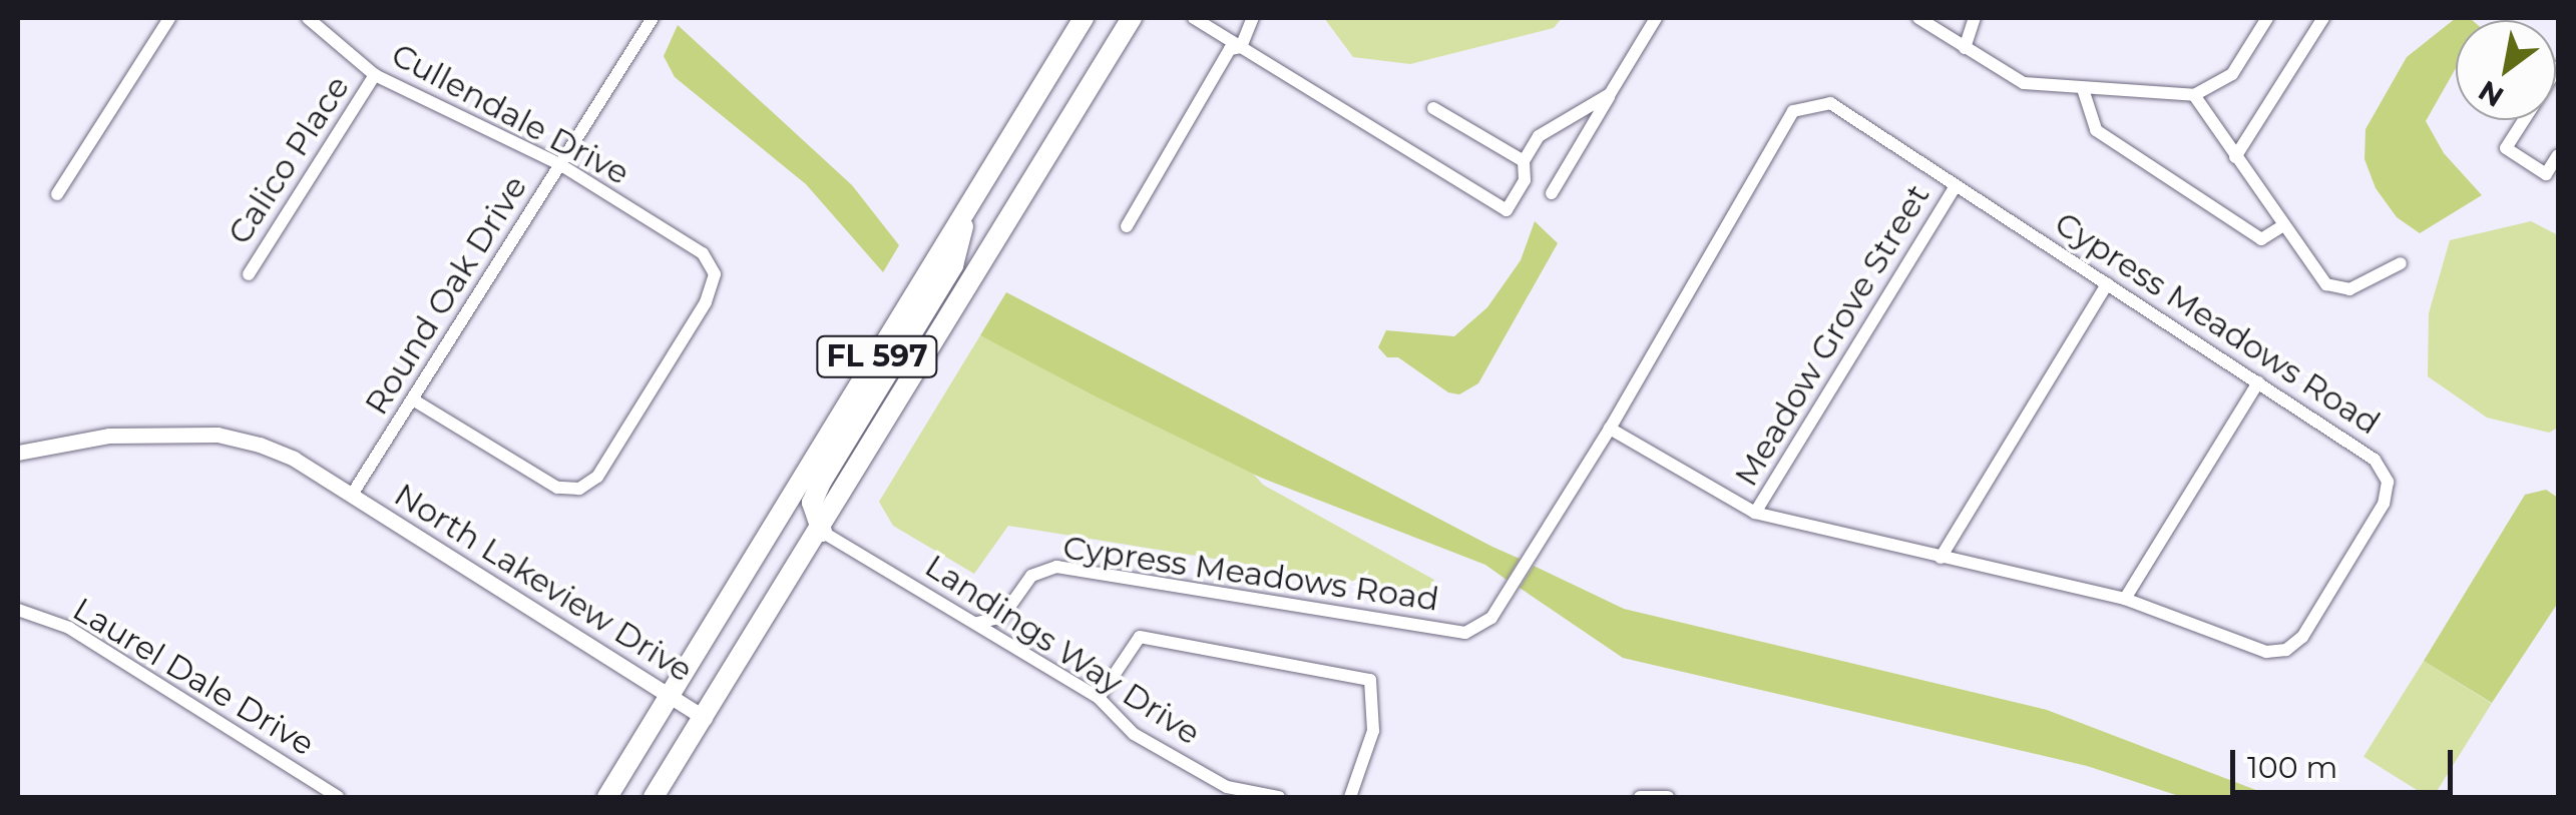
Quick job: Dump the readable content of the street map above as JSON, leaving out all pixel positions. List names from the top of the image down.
{
  "streets": {
    "main road": ["FL 597"],
    "street": [
      "Cullendale Drive",
      "Calico Place",
      "Round Oak Drive",
      "Cypress Meadows Road",
      "Meadow Grove Street",
      "North Lakeview Drive",
      "Landings Way Drive",
      "Laurel Dale Drive"
    ]
  },
  "crossings": [
    ["Cullendale Drive", "Calico Place"],
    ["Cullendale Drive", "Round Oak Drive"],
    ["Round Oak Drive", "North Lakeview Drive"],
    ["Cypress Meadows Road", "Meadow Grove Street"],
    ["Cypress Meadows Road", "Landings Way Drive"],
    ["FL 597", "North Lakeview Drive"],
    ["FL 597", "Landings Way Drive"]
  ],
  "scale_bar": "100 m",
  "north": "bottom left"
}
